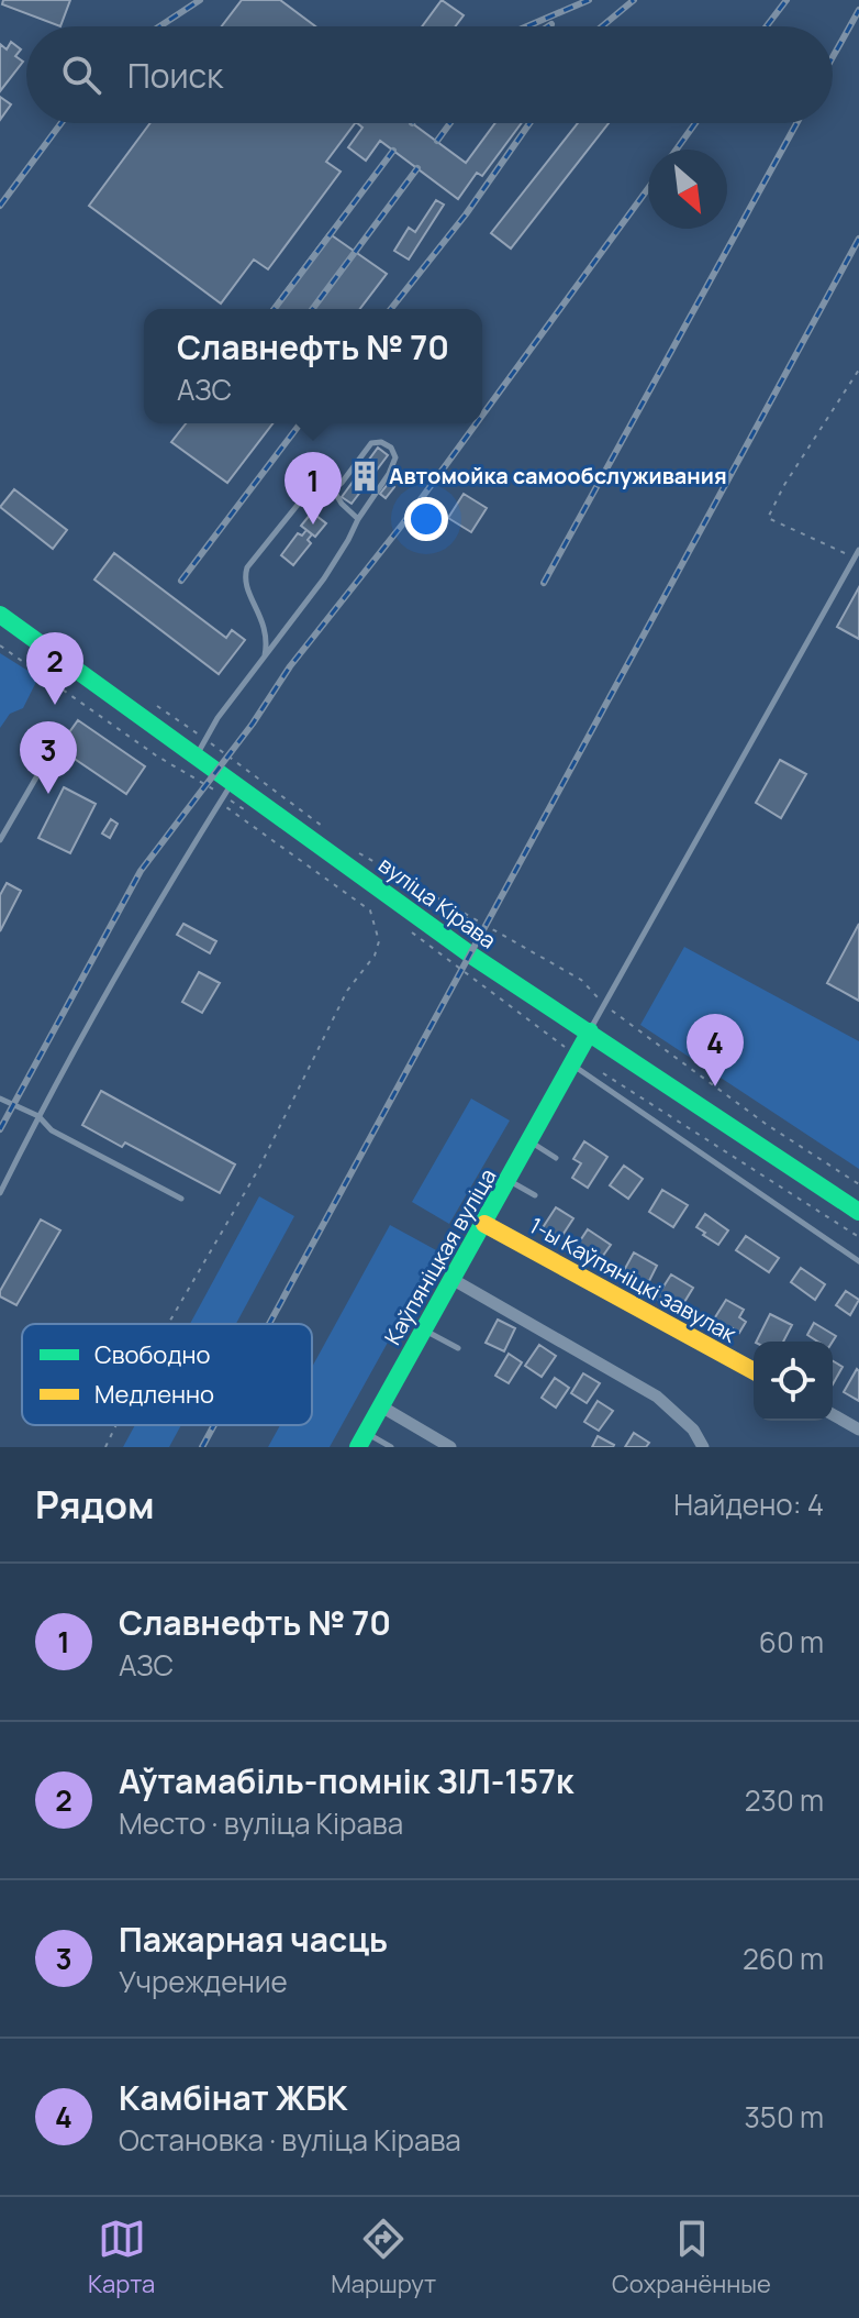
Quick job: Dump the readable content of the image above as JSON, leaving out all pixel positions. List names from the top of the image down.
{
  "streets": {
    "main road": ["вуліца Кірава", "Каўпяніцкая вуліца", "1-ы Каўпяніцкі завулак"]
  },
  "crossings": [
    ["вуліца Кірава", "Каўпяніцкая вуліца"],
    ["Каўпяніцкая вуліца", "1-ы Каўпяніцкі завулак"]
  ],
  "places": {
    "building": ["Автомойка самообслуживания"]
  },
  "legend": ["Свободно", "Медленно"],
  "north": "bottom right",
  "page": {
    "search": "Поиск",
    "popup": ["Славнефть № 70", "АЗС"],
    "pins": [
      "1",
      "2",
      "3",
      "4"
    ],
    "heading": ["Рядом", "Найдено: 4"],
    "list": [
      {
        "mark": "1",
        "name": "Славнефть № 70",
        "note": "АЗС",
        "value": "60 m"
      },
      {
        "mark": "2",
        "name": "Аўтамабіль-помнік ЗІЛ-157к",
        "note": "Место · вуліца Кірава",
        "value": "230 m"
      },
      {
        "mark": "3",
        "name": "Пажарная часць",
        "note": "Учреждение",
        "value": "260 m"
      },
      {
        "mark": "4",
        "name": "Камбінат ЖБК",
        "note": "Остановка · вуліца Кірава",
        "value": "350 m"
      }
    ],
    "nav": ["Карта", "Маршрут", "Сохранённые"]
  }
}
